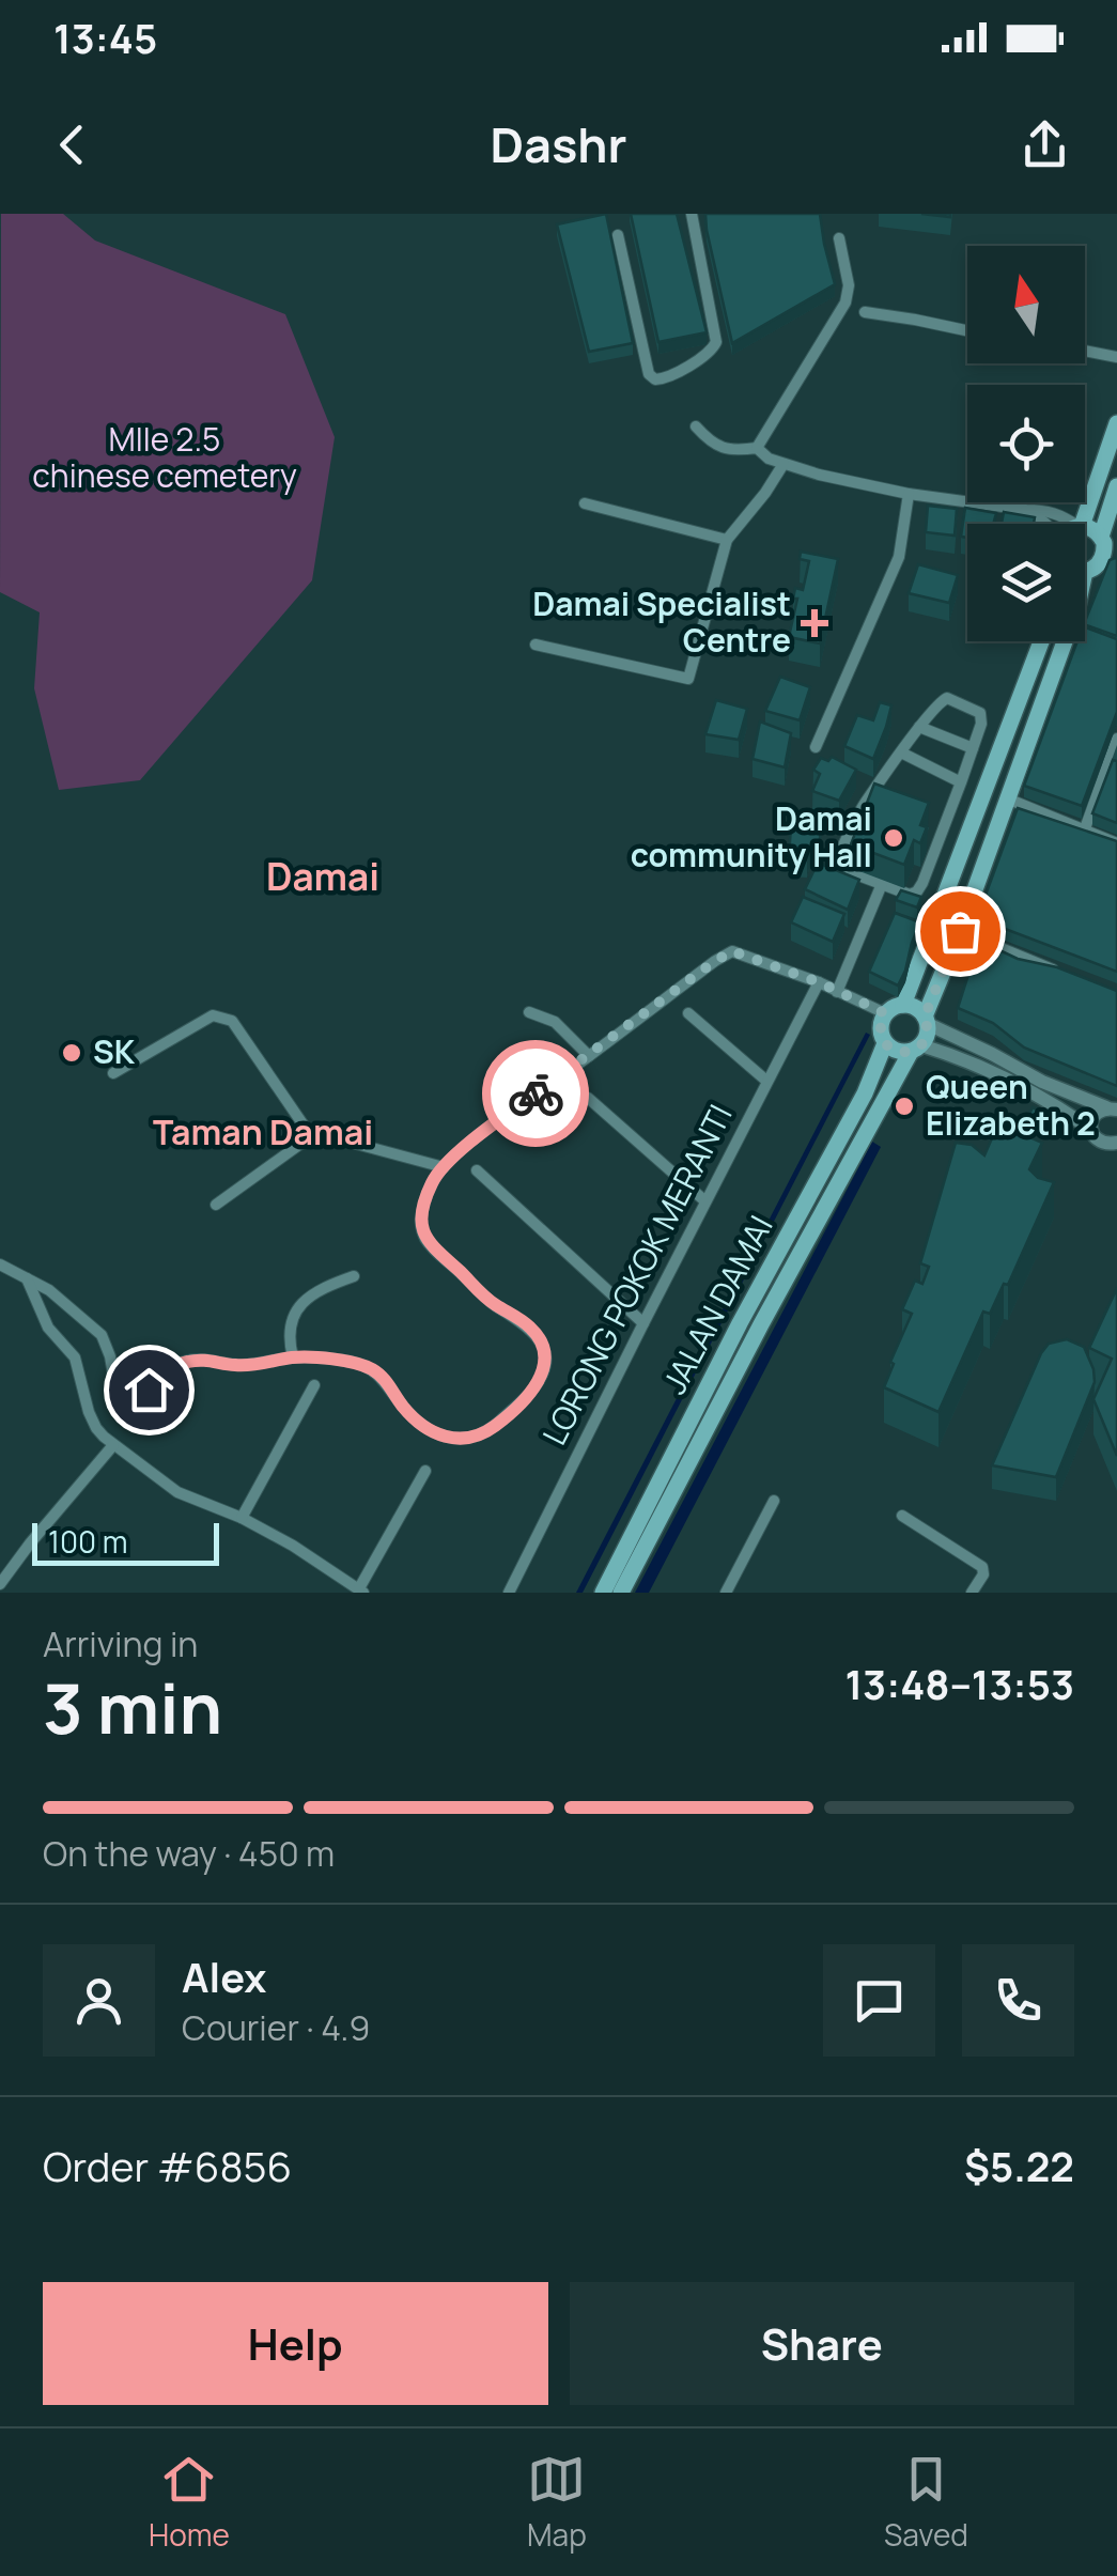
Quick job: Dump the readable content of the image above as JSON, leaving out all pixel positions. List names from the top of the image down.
{
  "streets": {
    "main road": ["JALAN DAMAI"],
    "street": ["LORONG POKOK MERANTI"]
  },
  "districts": ["Damai", "Taman Damai"],
  "parks": ["MIle 2.5 chinese cemetery"],
  "places": {
    "health": ["Damai Specialist Centre"],
    "other": ["Damai community Hall", "SK", "Queen Elizabeth 2"]
  },
  "scale_bar": "100 m",
  "north": "top",
  "page": {
    "status": "13:45",
    "header": "Dashr",
    "scale": "100 m",
    "heading": ["3 min", "Arriving in", "13:48–13:53"],
    "panel": [
      "Alex",
      "Courier · 4.9",
      "Order #6856",
      "$5.22"
    ],
    "bar": "On the way · 450 m",
    "buttons": ["Help", "Share"],
    "tabs": ["Home", "Map", "Saved"]
  }
}
